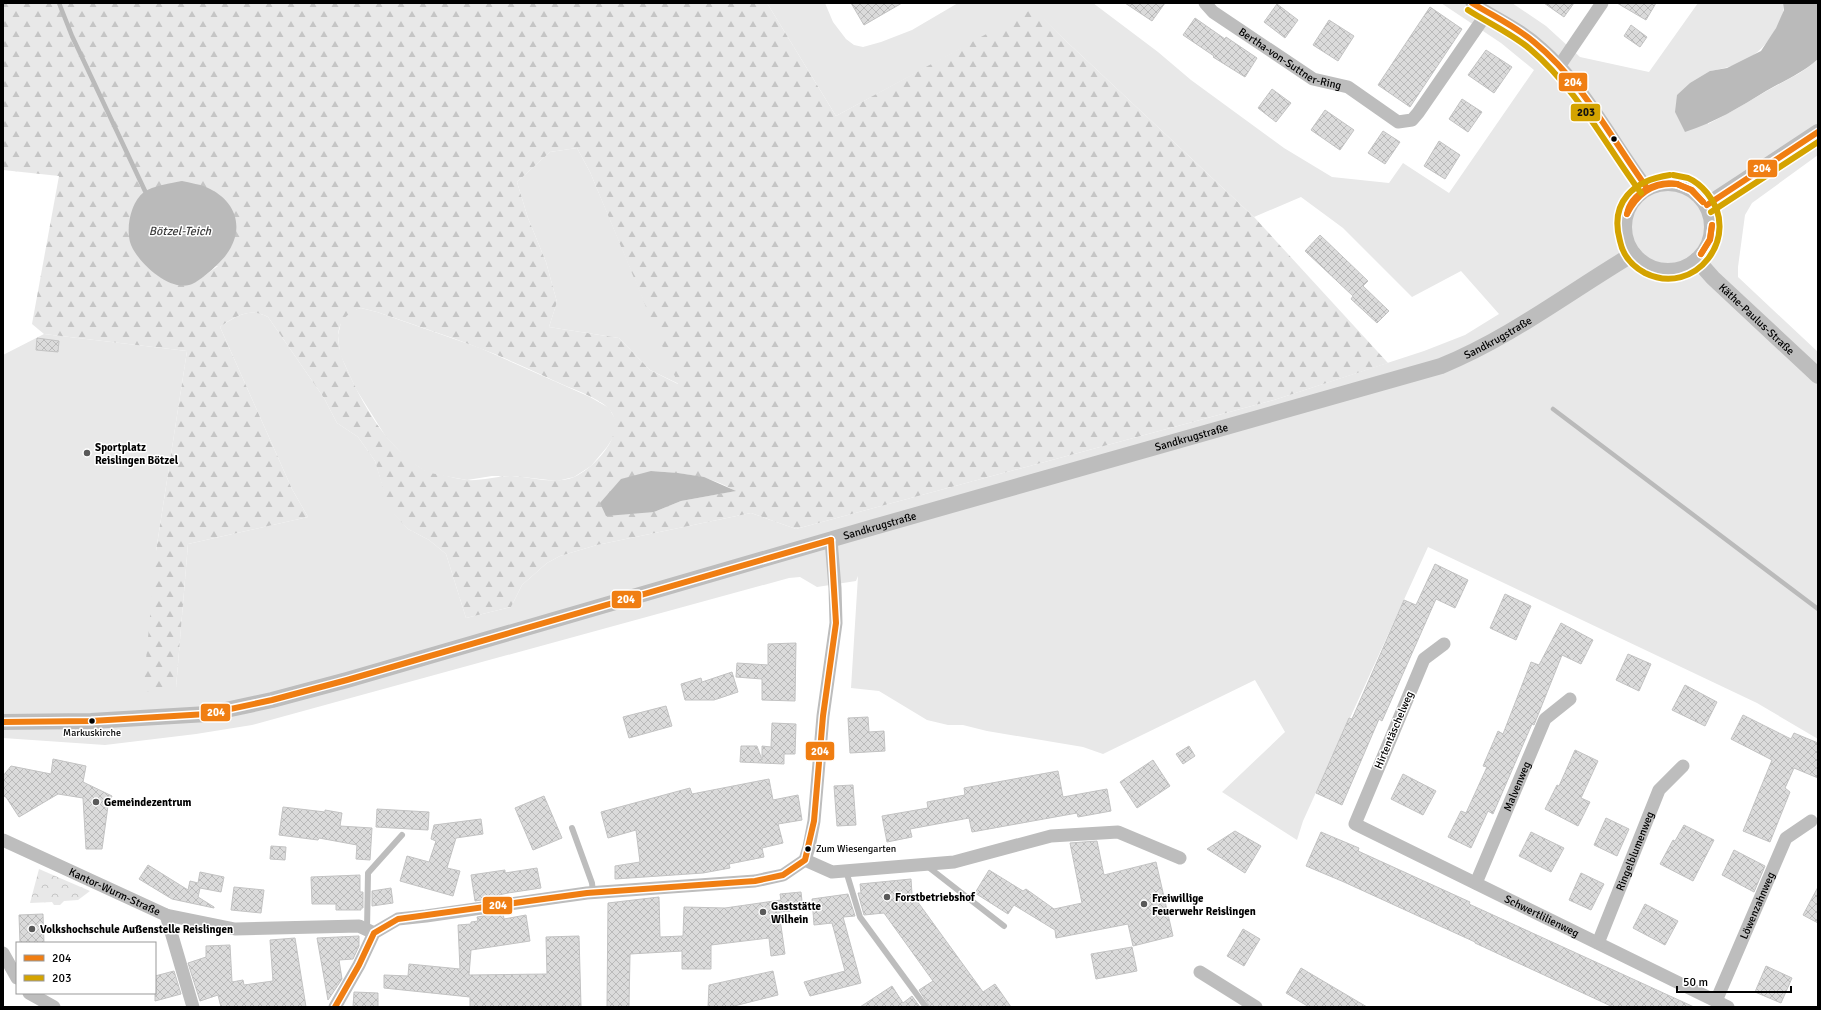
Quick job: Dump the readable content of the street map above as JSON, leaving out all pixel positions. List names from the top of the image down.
{
  "streets": {
    "street": [
      "Bertha-von-Suttner-Ring",
      "Käthe-Paulus-Straße",
      "Sandkrugstraße",
      "Hirtentäschelweg",
      "Malvenweg",
      "Ringelblumenweg",
      "Kantor-Wurm-Straße",
      "Löwenzahnweg",
      "Schwertlilienweg"
    ]
  },
  "crossings": [
    ["Käthe-Paulus-Straße", "Sandkrugstraße"],
    ["Hirtentäschelweg", "Schwertlilienweg"],
    ["Malvenweg", "Schwertlilienweg"],
    ["Ringelblumenweg", "Schwertlilienweg"],
    ["Löwenzahnweg", "Schwertlilienweg"]
  ],
  "water": ["Bötzel-Teich"],
  "places": [
    "Sportplatz Reislingen Bötzel",
    "Markuskirche",
    "Gemeindezentrum",
    "Zum Wiesengarten",
    "Forstbetriebshof",
    "Freiwillige Feuerwehr Reislingen",
    "Gaststätte Wilhein",
    "Volkshochschule Außenstelle Reislingen"
  ],
  "lines": ["transit line 204", "transit line 203"],
  "legend": ["204", "203"],
  "scale_bar": "50 m"
}
